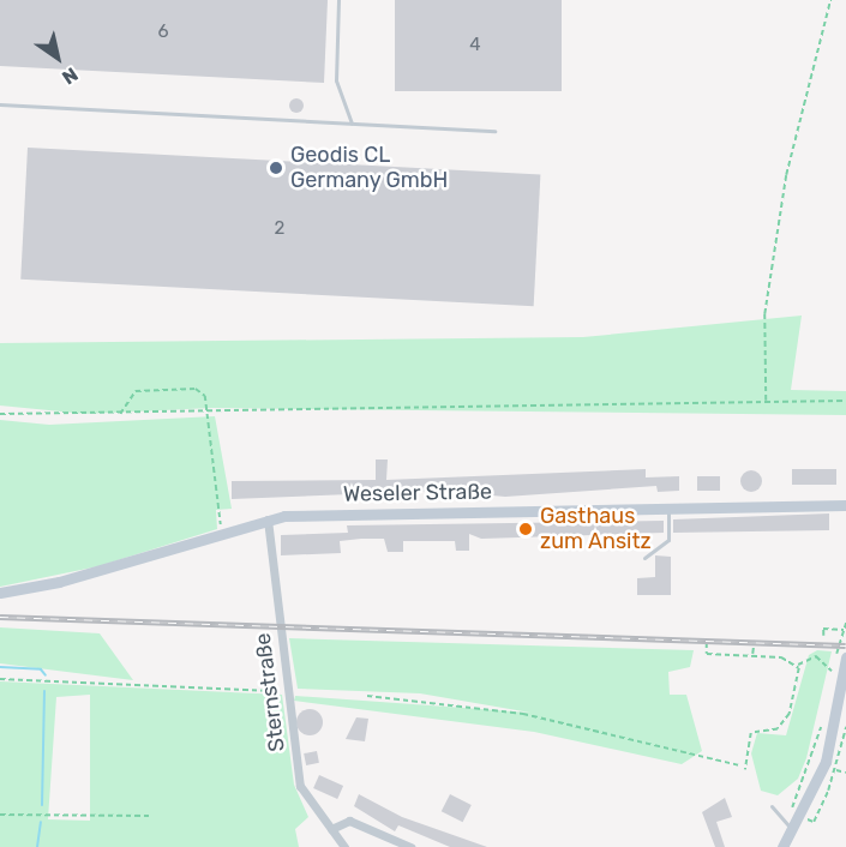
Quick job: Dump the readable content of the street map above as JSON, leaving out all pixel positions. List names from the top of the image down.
{
  "streets": {
    "main road": ["Weseler Straße"],
    "street": ["Sternstraße"]
  },
  "crossings": [
    ["Weseler Straße", "Sternstraße"]
  ],
  "places": ["Geodis CL Germany GmbH", "Gasthaus zum Ansitz"],
  "house_numbers": ["6", "4", "2"],
  "north": "bottom right"
}
